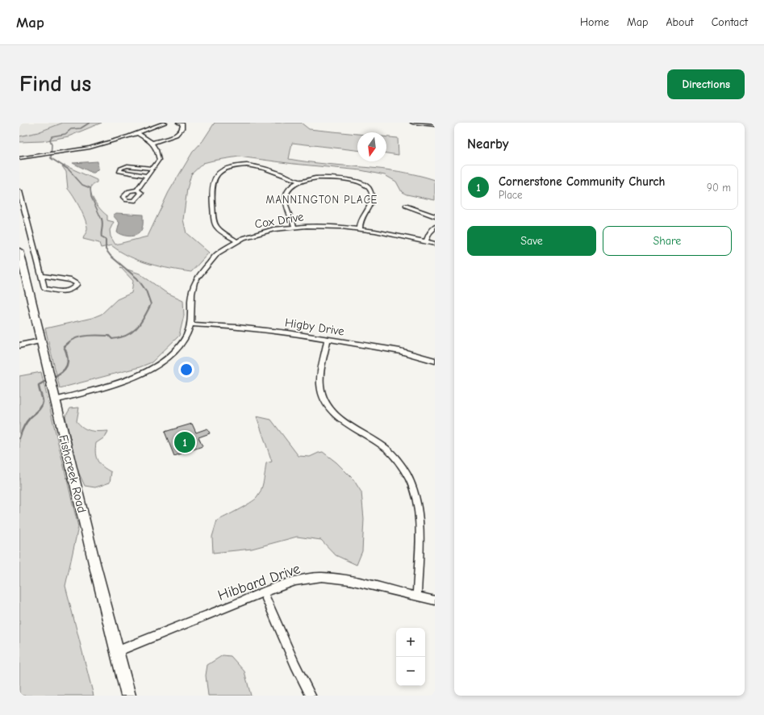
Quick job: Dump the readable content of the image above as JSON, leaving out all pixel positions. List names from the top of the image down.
{
  "streets": {
    "main road": ["Fishcreek Road"],
    "street": ["Cox Drive", "Higby Drive", "Hibbard Drive"]
  },
  "crossings": [
    ["Cox Drive", "Higby Drive"],
    ["Cox Drive", "Fishcreek Road"],
    ["Fishcreek Road", "Hibbard Drive"]
  ],
  "districts": ["MANNINGTON PLACE"],
  "north": "bottom",
  "page": {
    "header": "Map",
    "nav": [
      "Home",
      "Map",
      "About",
      "Contact"
    ],
    "buttons": [
      "Directions",
      ["Save", "Share"]
    ],
    "title": "Find us",
    "heading": "Nearby",
    "list": [
      {
        "mark": "1",
        "name": "Cornerstone Community Church",
        "note": "Place",
        "value": "90 m"
      }
    ],
    "pins": "1",
    "map_buttons": ["+", "−"]
  }
}
